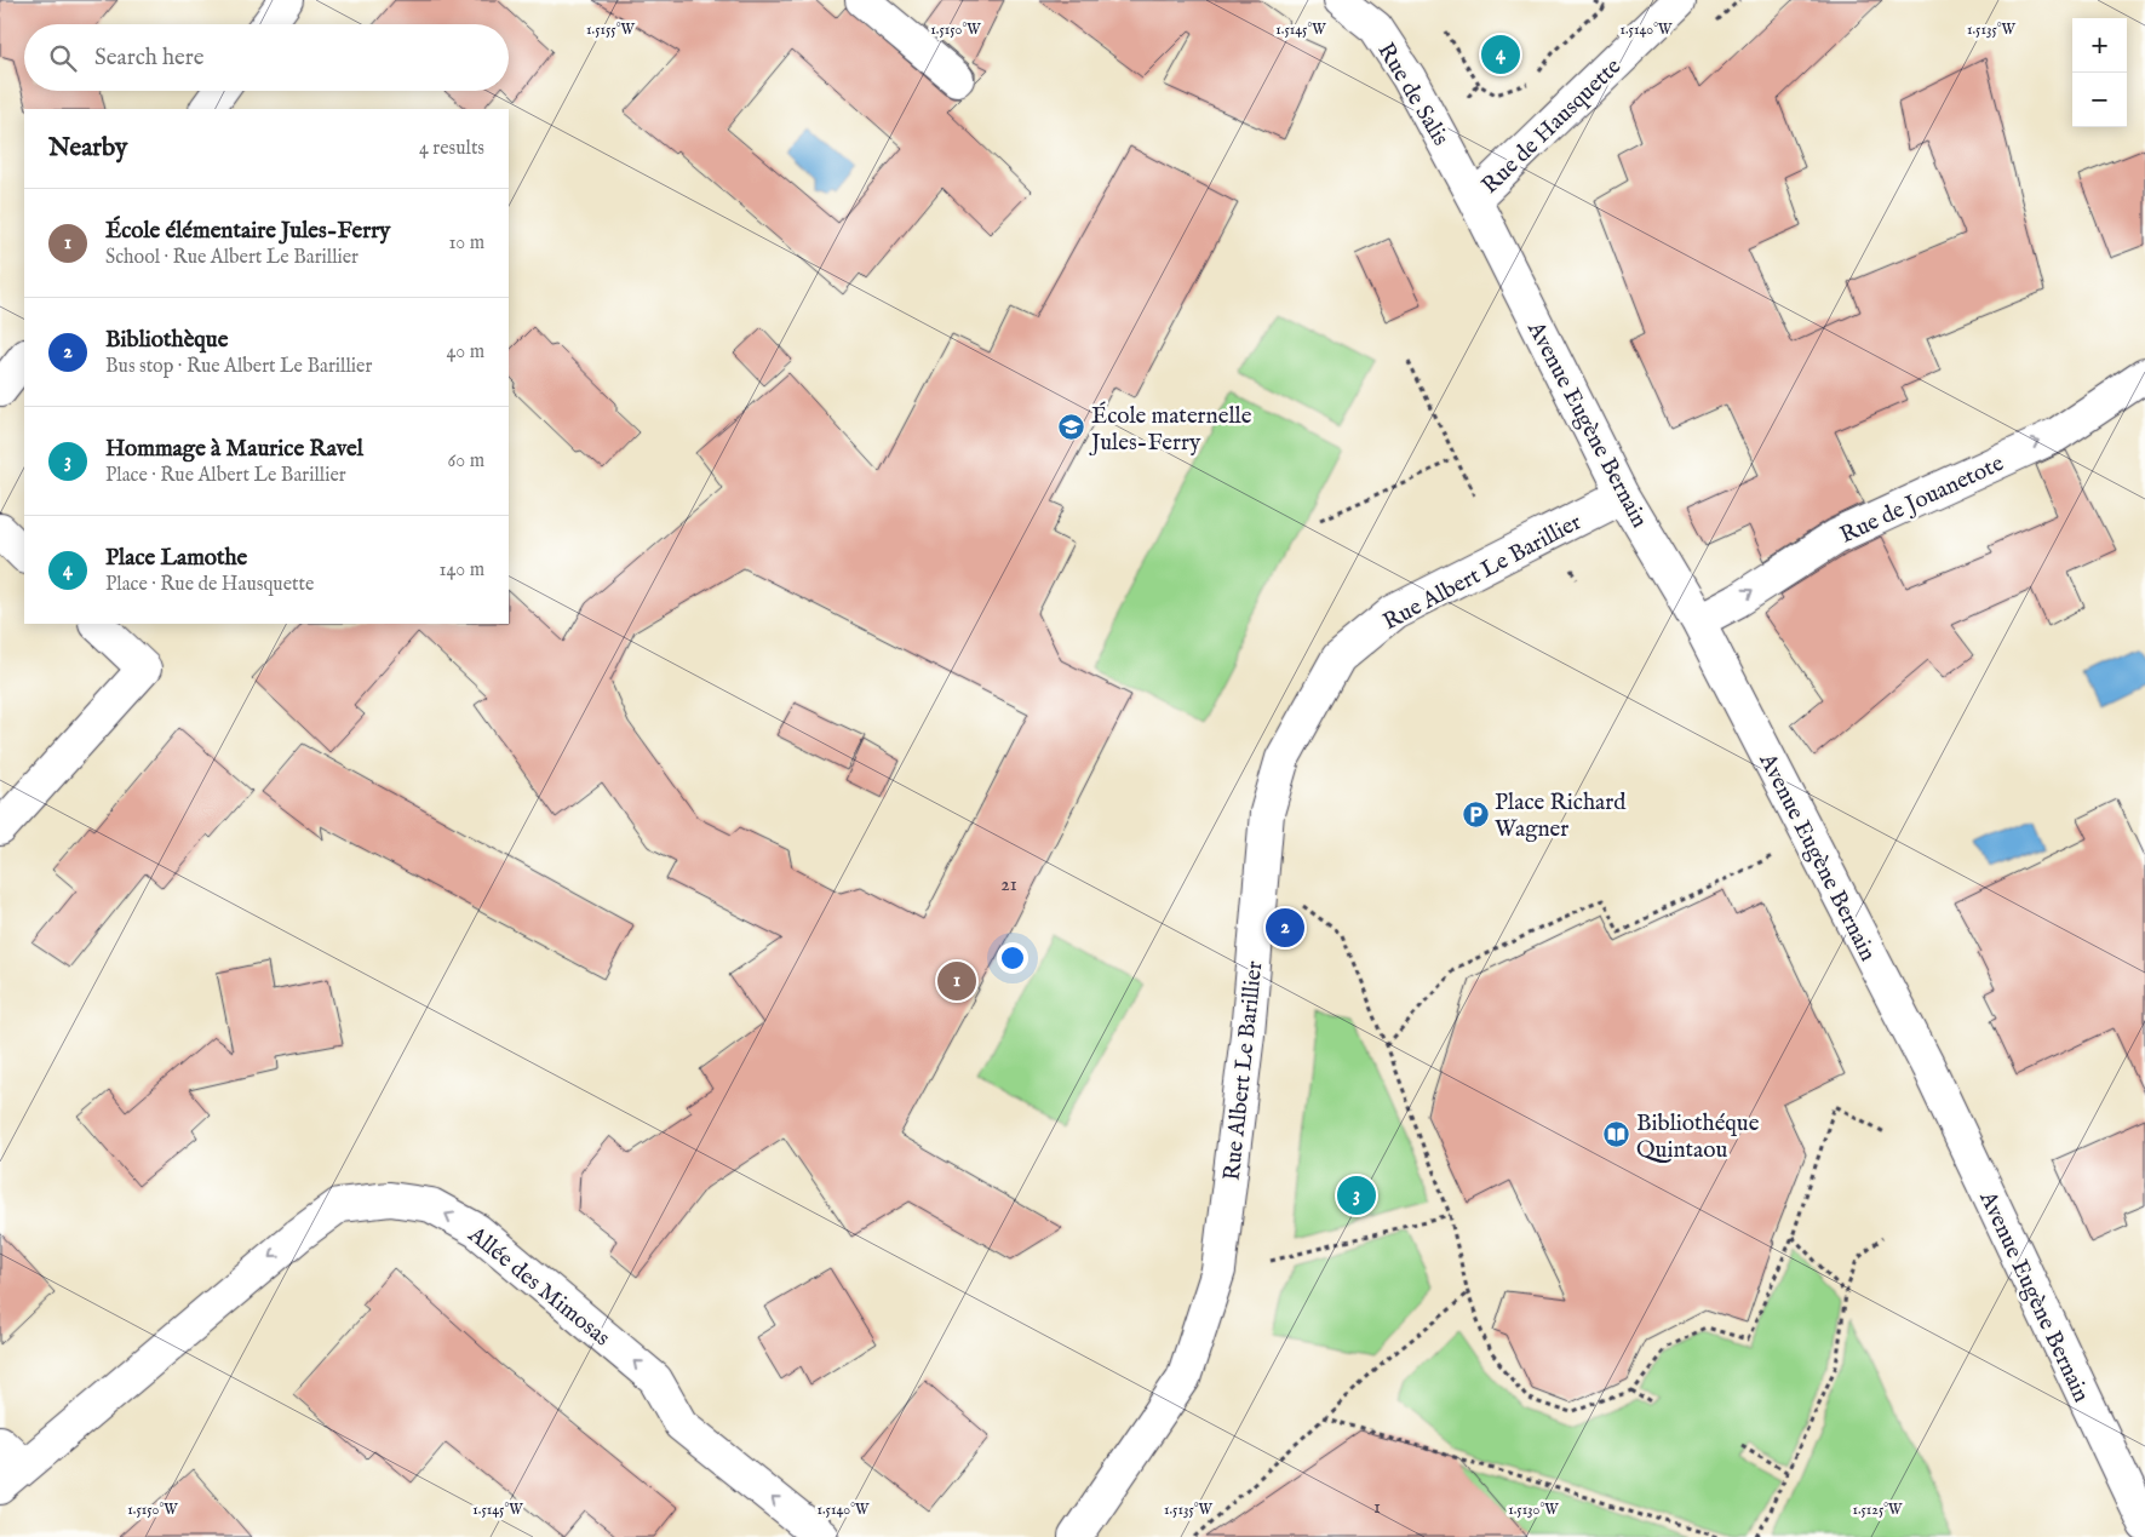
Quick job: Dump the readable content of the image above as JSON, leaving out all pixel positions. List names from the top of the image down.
{
  "streets": {
    "street": [
      "Rue de Salis",
      "Rue de Hausquette",
      "Avenue Eugène Bernain",
      "Rue de Jouanetote",
      "Rue Albert Le Barillier",
      "Allée des Mimosas"
    ]
  },
  "crossings": [
    ["Rue de Salis", "Rue de Hausquette"],
    ["Rue de Salis", "Avenue Eugène Bernain"],
    ["Rue de Hausquette", "Avenue Eugène Bernain"],
    ["Avenue Eugène Bernain", "Rue de Jouanetote"],
    ["Avenue Eugène Bernain", "Rue Albert Le Barillier"]
  ],
  "one_way": ["Rue de Jouanetote"],
  "places": {
    "school or university": ["École maternelle Jules-Ferry"],
    "parking": ["Place Richard Wagner"],
    "library": ["Bibliothéque Quintaou"]
  },
  "house_numbers": ["21", "1"],
  "page": {
    "map_buttons": ["+", "−"],
    "search": "Search here",
    "pins": [
      "4",
      "2",
      "1",
      "3"
    ],
    "heading": ["Nearby", "4 results"],
    "list": [
      {
        "mark": "1",
        "name": "École élémentaire Jules-Ferry",
        "note": "School · Rue Albert Le Barillier",
        "value": "10 m"
      },
      {
        "mark": "2",
        "name": "Bibliothèque",
        "note": "Bus stop · Rue Albert Le Barillier",
        "value": "40 m"
      },
      {
        "mark": "3",
        "name": "Hommage à Maurice Ravel",
        "note": "Place · Rue Albert Le Barillier",
        "value": "60 m"
      },
      {
        "mark": "4",
        "name": "Place Lamothe",
        "note": "Place · Rue de Hausquette",
        "value": "140 m"
      }
    ]
  },
  "coordinates": [
    "1.5155°W",
    "1.5150°W",
    "1.5145°W",
    "1.5140°W",
    "1.5135°W",
    "1.5130°W",
    "1.5125°W"
  ]
}
